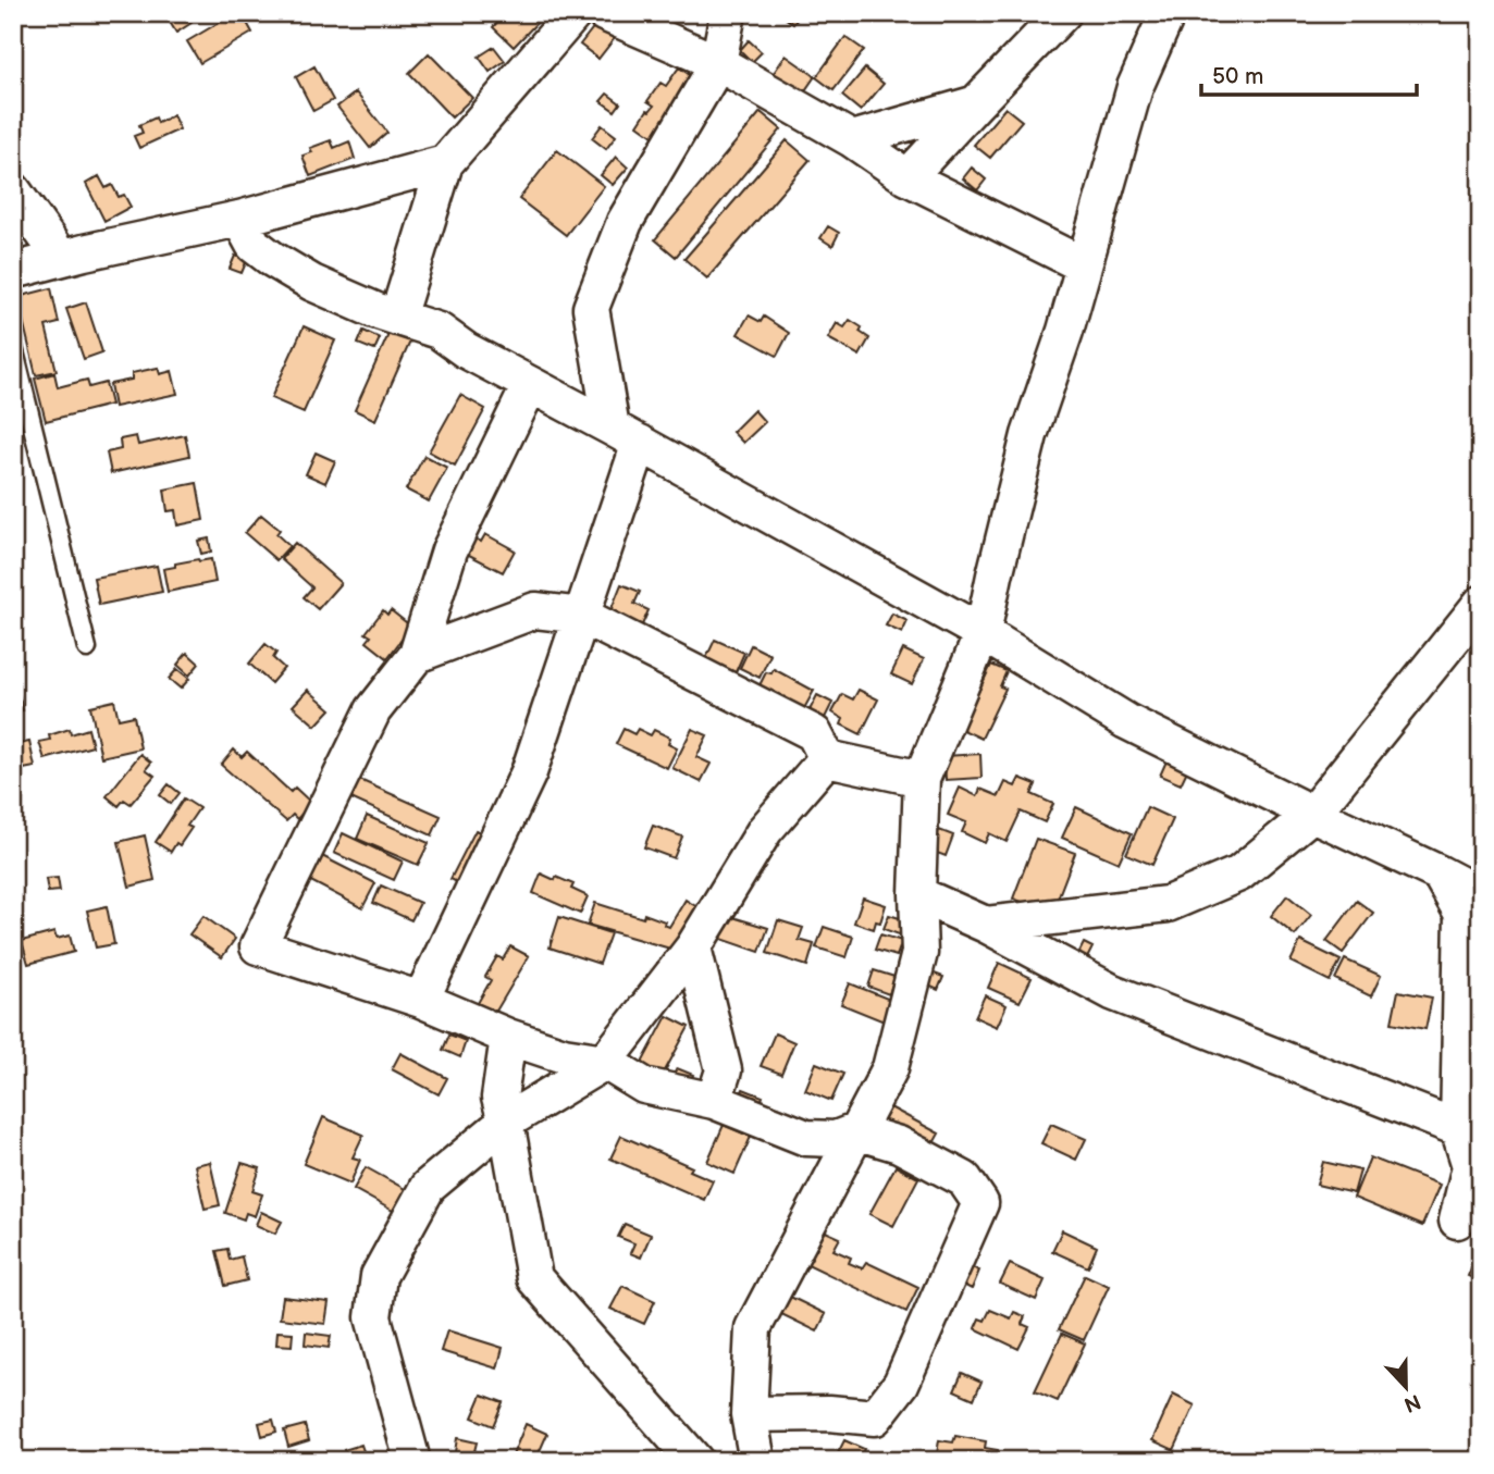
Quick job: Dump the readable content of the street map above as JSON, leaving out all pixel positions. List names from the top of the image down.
{
  "scale_bar": "50 m",
  "north": "bottom"
}
